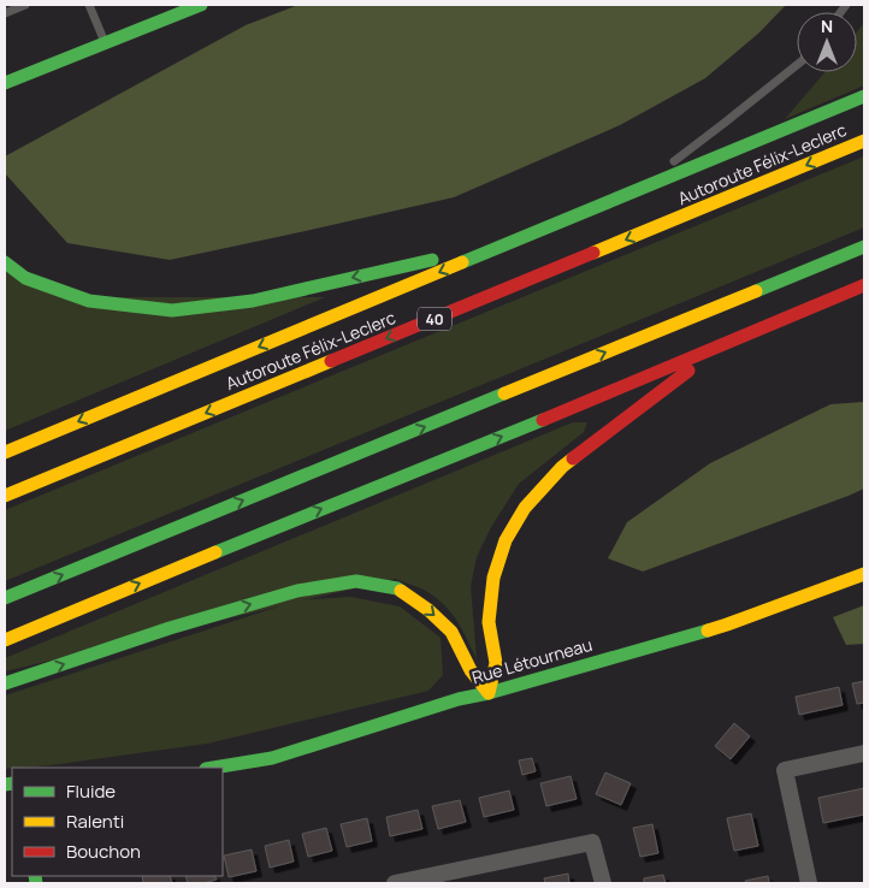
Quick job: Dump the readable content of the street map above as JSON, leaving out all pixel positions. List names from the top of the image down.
{
  "streets": {
    "main road": ["Autoroute Félix-Leclerc", "40", "Rue Létourneau"]
  },
  "legend": ["Fluide", "Ralenti", "Bouchon"],
  "north": "top"
}
